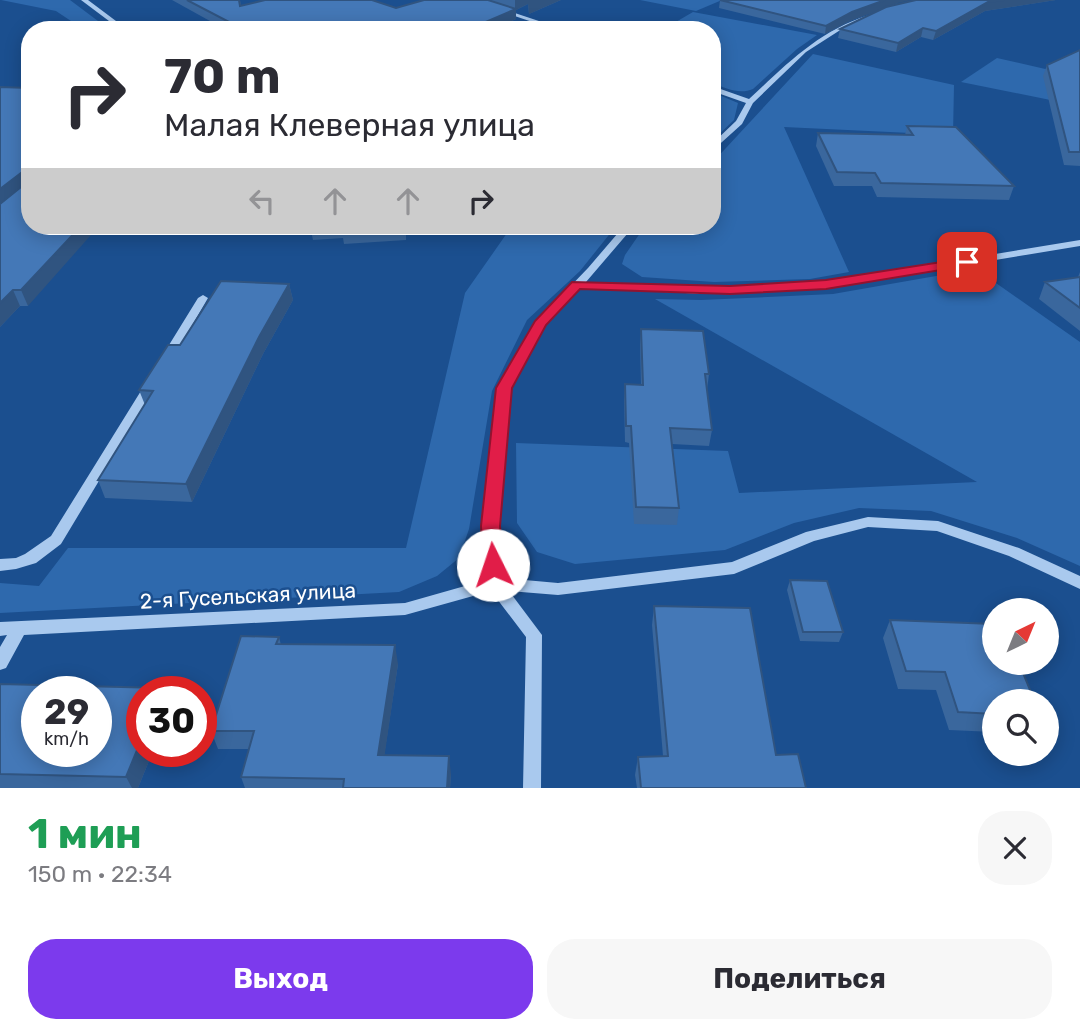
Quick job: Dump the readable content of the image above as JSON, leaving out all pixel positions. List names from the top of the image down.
{
  "streets": {
    "street": ["2-я Гусельская улица"]
  },
  "north": "top right",
  "page": {
    "turn": ["70 m", "Малая Клеверная улица"],
    "speed": "29 km/h",
    "limit": "30",
    "heading": ["1 мин", "150 m · 22:34"],
    "buttons": ["Выход", "Поделиться"]
  }
}
